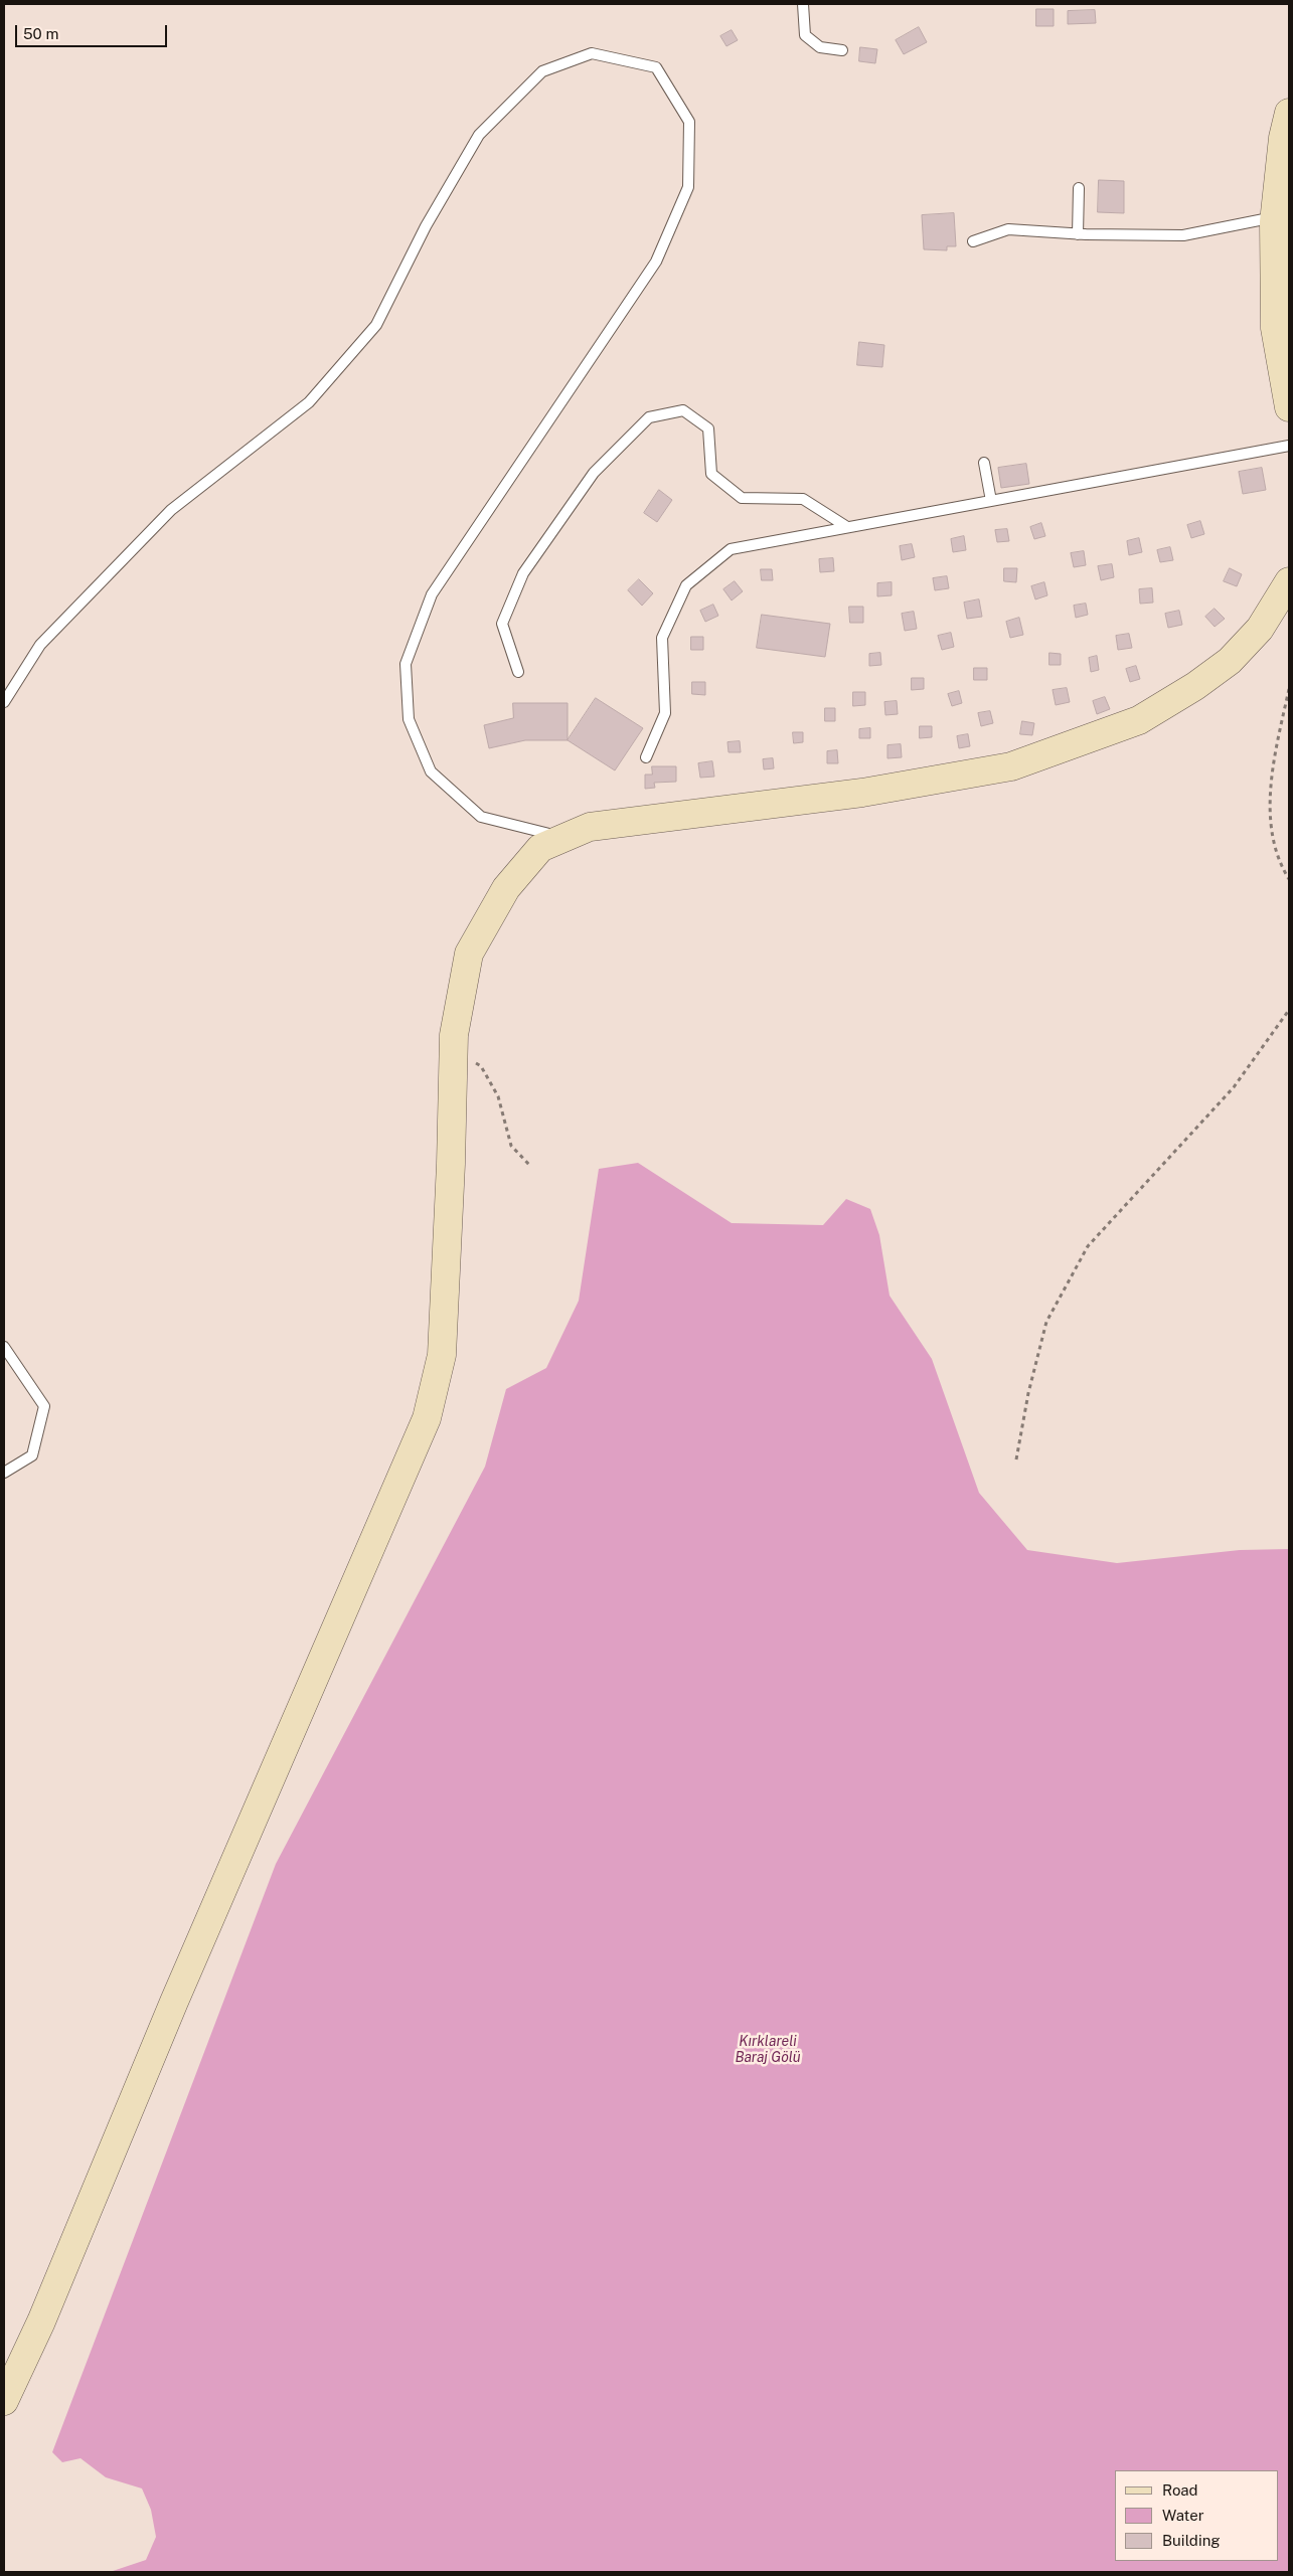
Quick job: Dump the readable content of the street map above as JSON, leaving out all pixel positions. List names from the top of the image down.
{
  "water": ["Kırklareli Baraj Gölü"],
  "legend": ["Road", "Water", "Building"],
  "scale_bar": "50 m"
}
